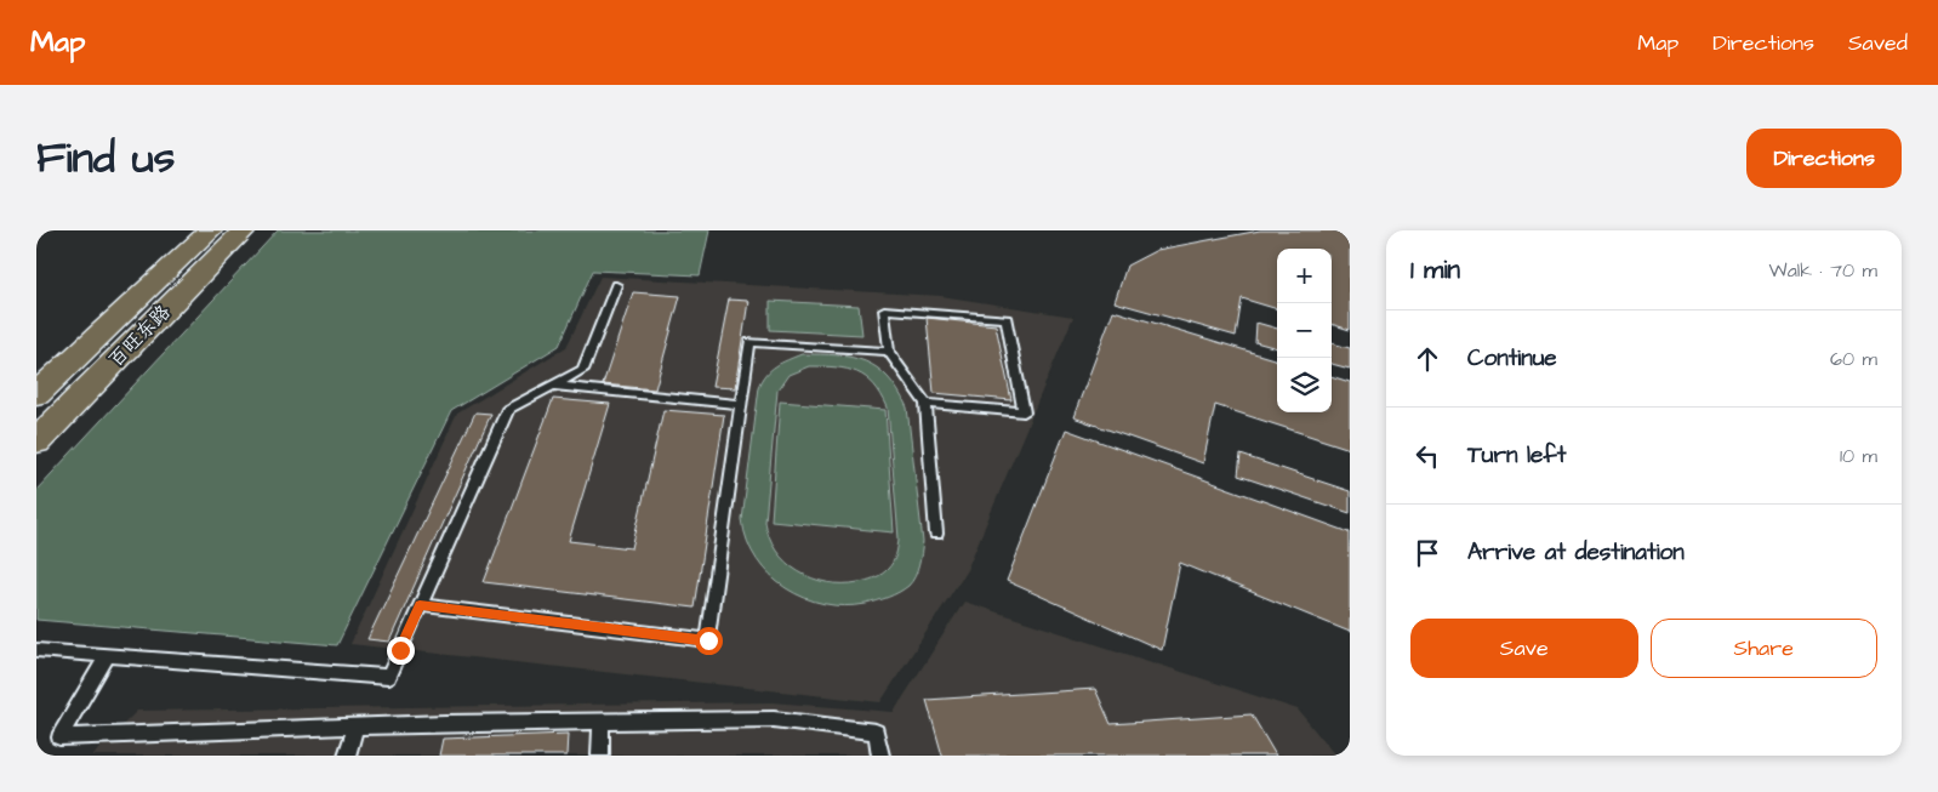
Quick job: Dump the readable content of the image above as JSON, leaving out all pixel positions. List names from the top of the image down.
{
  "streets": {
    "main road": ["百旺东路"]
  },
  "page": {
    "header": "Map",
    "nav": ["Map", "Directions", "Saved"],
    "title": "Find us",
    "buttons": [
      "Directions",
      ["Save", "Share"]
    ],
    "heading": ["1 min", "Walk · 70 m"],
    "map_buttons": ["+", "−"],
    "list": [
      ["Continue", "60 m"],
      ["Turn left", "10 m"],
      "Arrive at destination"
    ]
  }
}
